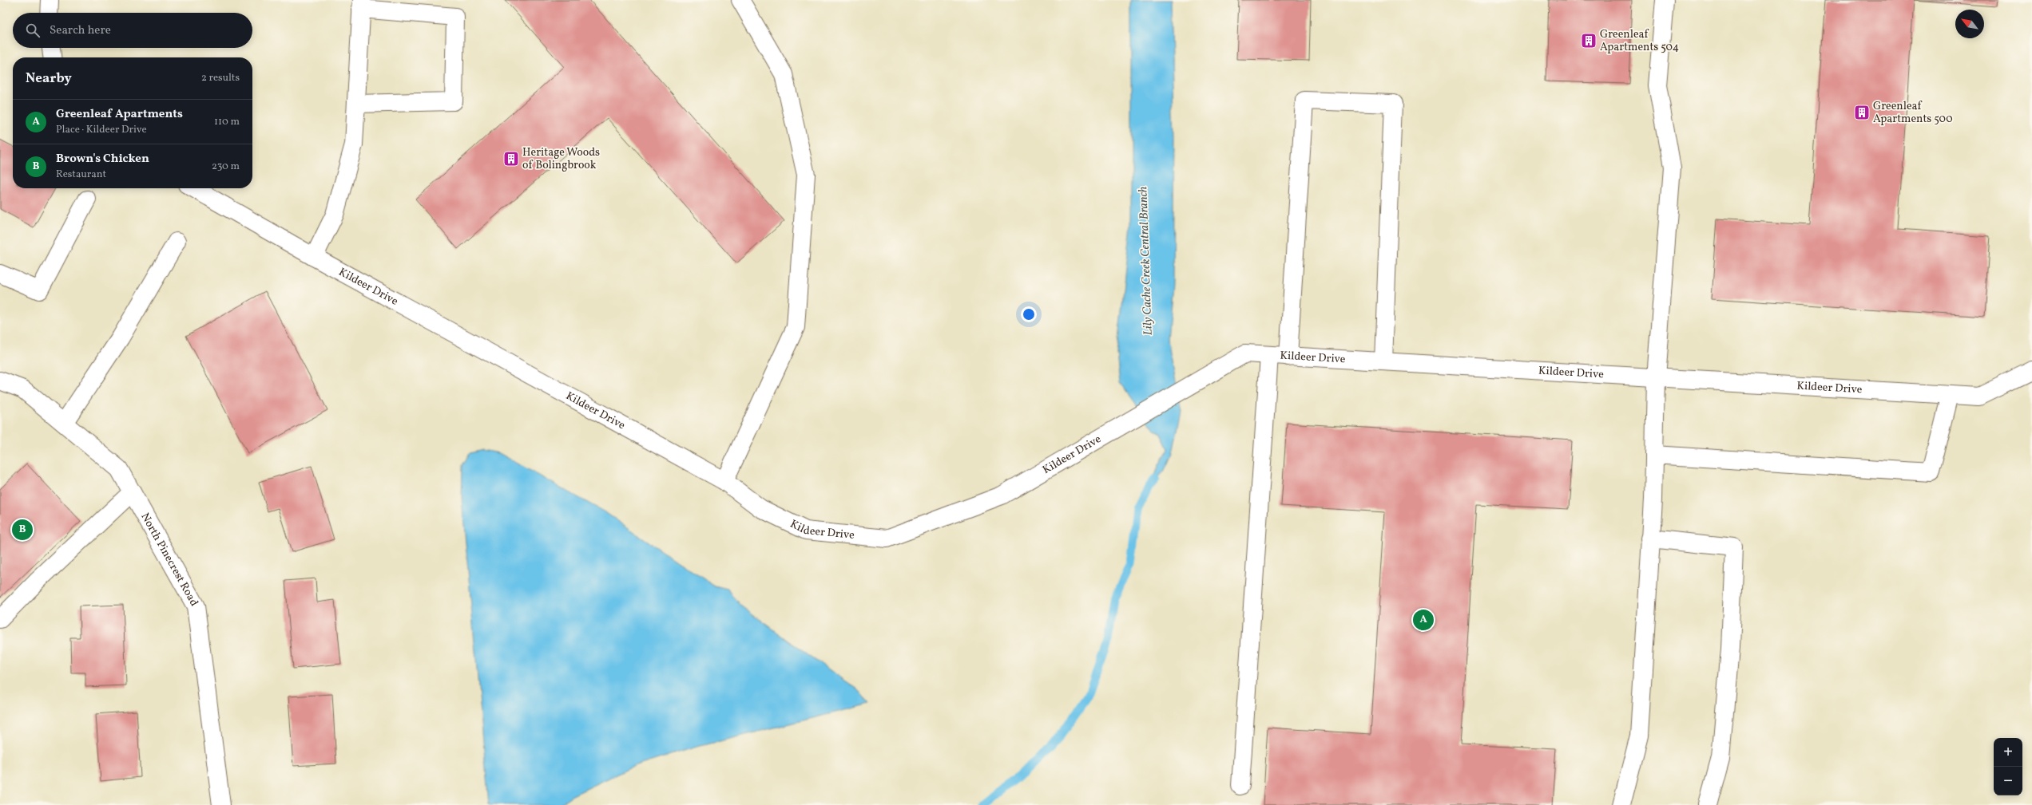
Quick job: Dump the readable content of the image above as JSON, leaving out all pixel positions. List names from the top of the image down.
{
  "streets": {
    "street": ["Kildeer Drive", "North Pinecrest Road"]
  },
  "water": ["Lily Cache Creek Central Branch"],
  "places": {
    "building": ["Greenleaf Apartments 504", "Greenleaf Apartments 500", "Heritage Woods of Bolingbrook"]
  },
  "north": "top left",
  "page": {
    "search": "Search here",
    "heading": ["Nearby", "2 results"],
    "list": [
      {
        "mark": "A",
        "name": "Greenleaf Apartments",
        "note": "Place · Kildeer Drive",
        "value": "110 m"
      },
      {
        "mark": "B",
        "name": "Brown's Chicken",
        "note": "Restaurant",
        "value": "230 m"
      }
    ],
    "pins": ["B", "A"],
    "map_buttons": ["+", "−"]
  }
}
